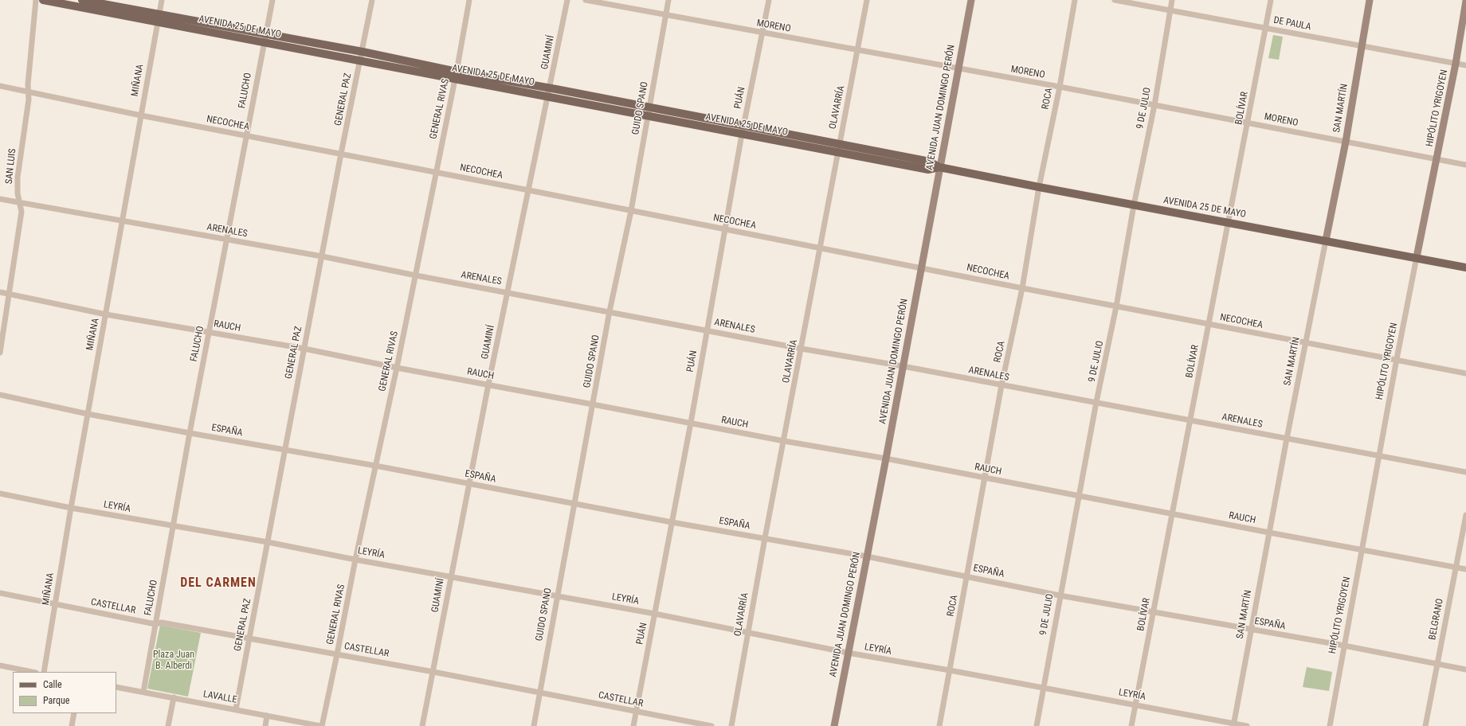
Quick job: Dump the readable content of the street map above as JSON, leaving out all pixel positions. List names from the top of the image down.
{
  "streets": {
    "main road": [
      "AVENIDA 25 DE MAYO",
      "AVENIDA JUAN DOMINGO PERÓN",
      "SAN MARTÍN",
      "HIPÓLITO YRIGOYEN"
    ],
    "street": [
      "DE PAULA",
      "MORENO",
      "GUAMINÍ",
      "MIÑANA",
      "FALUCHO",
      "PUÁN",
      "ROCA",
      "GENERAL PAZ",
      "OLAVARRÍA",
      "GUIDO SPANO",
      "9 DE JULIO",
      "BOLÍVAR",
      "GENERAL RIVAS",
      "NECOCHEA",
      "SAN LUIS",
      "ARENALES",
      "RAUCH",
      "ESPAÑA",
      "LEYRÍA",
      "CASTELLAR",
      "BELGRANO",
      "LAVALLE"
    ]
  },
  "crossings": [
    ["DE PAULA", "9 DE JULIO"],
    ["DE PAULA", "BOLÍVAR"],
    ["DE PAULA", "SAN MARTÍN"],
    ["DE PAULA", "HIPÓLITO YRIGOYEN"],
    ["MORENO", "PUÁN"],
    ["MORENO", "ROCA"],
    ["MORENO", "OLAVARRÍA"],
    ["MORENO", "AVENIDA JUAN DOMINGO PERÓN"],
    ["MORENO", "GUIDO SPANO"],
    ["MORENO", "9 DE JULIO"],
    ["MORENO", "BOLÍVAR"],
    ["MORENO", "SAN MARTÍN"],
    ["MORENO", "HIPÓLITO YRIGOYEN"],
    ["AVENIDA 25 DE MAYO", "GUAMINÍ"],
    ["AVENIDA 25 DE MAYO", "MIÑANA"],
    ["AVENIDA 25 DE MAYO", "FALUCHO"],
    ["AVENIDA 25 DE MAYO", "PUÁN"],
    ["AVENIDA 25 DE MAYO", "ROCA"],
    ["AVENIDA 25 DE MAYO", "GENERAL PAZ"],
    ["AVENIDA 25 DE MAYO", "OLAVARRÍA"],
    ["AVENIDA 25 DE MAYO", "AVENIDA JUAN DOMINGO PERÓN"],
    ["AVENIDA 25 DE MAYO", "GUIDO SPANO"],
    ["AVENIDA 25 DE MAYO", "9 DE JULIO"],
    ["AVENIDA 25 DE MAYO", "BOLÍVAR"],
    ["AVENIDA 25 DE MAYO", "SAN MARTÍN"],
    ["AVENIDA 25 DE MAYO", "HIPÓLITO YRIGOYEN"],
    ["AVENIDA 25 DE MAYO", "GENERAL RIVAS"],
    ["GUAMINÍ", "NECOCHEA"],
    ["GUAMINÍ", "ARENALES"],
    ["GUAMINÍ", "RAUCH"],
    ["GUAMINÍ", "ESPAÑA"],
    ["GUAMINÍ", "LEYRÍA"],
    ["GUAMINÍ", "CASTELLAR"],
    ["MIÑANA", "NECOCHEA"],
    ["MIÑANA", "ARENALES"],
    ["MIÑANA", "RAUCH"],
    ["MIÑANA", "ESPAÑA"],
    ["MIÑANA", "LEYRÍA"],
    ["MIÑANA", "CASTELLAR"],
    ["FALUCHO", "NECOCHEA"],
    ["FALUCHO", "ARENALES"],
    ["FALUCHO", "RAUCH"],
    ["FALUCHO", "ESPAÑA"],
    ["FALUCHO", "LEYRÍA"],
    ["FALUCHO", "CASTELLAR"],
    ["FALUCHO", "LAVALLE"],
    ["PUÁN", "NECOCHEA"],
    ["PUÁN", "ARENALES"],
    ["PUÁN", "RAUCH"],
    ["PUÁN", "ESPAÑA"],
    ["PUÁN", "LEYRÍA"],
    ["PUÁN", "CASTELLAR"],
    ["ROCA", "NECOCHEA"],
    ["ROCA", "ARENALES"],
    ["ROCA", "RAUCH"],
    ["ROCA", "ESPAÑA"],
    ["ROCA", "LEYRÍA"],
    ["GENERAL PAZ", "NECOCHEA"],
    ["GENERAL PAZ", "ARENALES"],
    ["GENERAL PAZ", "RAUCH"],
    ["GENERAL PAZ", "ESPAÑA"],
    ["GENERAL PAZ", "LEYRÍA"],
    ["GENERAL PAZ", "CASTELLAR"],
    ["GENERAL PAZ", "LAVALLE"],
    ["OLAVARRÍA", "NECOCHEA"],
    ["OLAVARRÍA", "ARENALES"],
    ["OLAVARRÍA", "RAUCH"],
    ["OLAVARRÍA", "ESPAÑA"],
    ["OLAVARRÍA", "LEYRÍA"],
    ["AVENIDA JUAN DOMINGO PERÓN", "NECOCHEA"],
    ["AVENIDA JUAN DOMINGO PERÓN", "ARENALES"],
    ["AVENIDA JUAN DOMINGO PERÓN", "RAUCH"],
    ["AVENIDA JUAN DOMINGO PERÓN", "ESPAÑA"],
    ["AVENIDA JUAN DOMINGO PERÓN", "LEYRÍA"],
    ["GUIDO SPANO", "NECOCHEA"],
    ["GUIDO SPANO", "ARENALES"],
    ["GUIDO SPANO", "RAUCH"],
    ["GUIDO SPANO", "ESPAÑA"],
    ["GUIDO SPANO", "LEYRÍA"],
    ["GUIDO SPANO", "CASTELLAR"],
    ["9 DE JULIO", "NECOCHEA"],
    ["9 DE JULIO", "ARENALES"],
    ["9 DE JULIO", "RAUCH"],
    ["9 DE JULIO", "ESPAÑA"],
    ["9 DE JULIO", "LEYRÍA"],
    ["BOLÍVAR", "NECOCHEA"],
    ["BOLÍVAR", "ARENALES"],
    ["BOLÍVAR", "RAUCH"],
    ["BOLÍVAR", "ESPAÑA"],
    ["BOLÍVAR", "LEYRÍA"],
    ["SAN MARTÍN", "NECOCHEA"],
    ["SAN MARTÍN", "ARENALES"],
    ["SAN MARTÍN", "RAUCH"],
    ["SAN MARTÍN", "ESPAÑA"],
    ["SAN MARTÍN", "LEYRÍA"],
    ["HIPÓLITO YRIGOYEN", "NECOCHEA"],
    ["HIPÓLITO YRIGOYEN", "ARENALES"],
    ["HIPÓLITO YRIGOYEN", "RAUCH"],
    ["HIPÓLITO YRIGOYEN", "ESPAÑA"],
    ["GENERAL RIVAS", "NECOCHEA"],
    ["GENERAL RIVAS", "ARENALES"],
    ["GENERAL RIVAS", "RAUCH"],
    ["GENERAL RIVAS", "ESPAÑA"],
    ["GENERAL RIVAS", "LEYRÍA"],
    ["GENERAL RIVAS", "CASTELLAR"],
    ["GENERAL RIVAS", "LAVALLE"],
    ["NECOCHEA", "SAN LUIS"],
    ["SAN LUIS", "ARENALES"],
    ["SAN LUIS", "RAUCH"],
    ["RAUCH", "BELGRANO"],
    ["ESPAÑA", "BELGRANO"]
  ],
  "districts": ["DEL CARMEN"],
  "parks": ["Plaza Juan B. Alberdi"],
  "legend": ["Calle", "Parque"]
}
